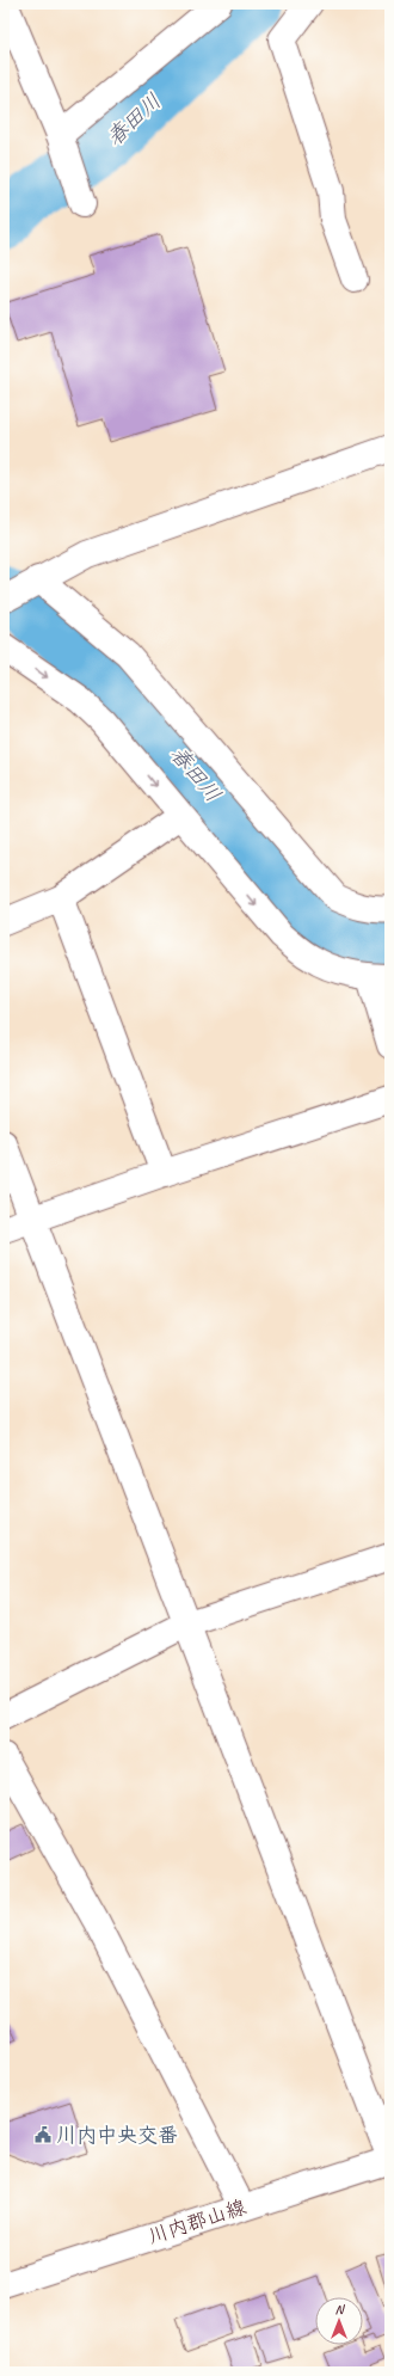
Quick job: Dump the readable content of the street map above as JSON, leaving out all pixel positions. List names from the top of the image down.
{
  "streets": {
    "street": ["川内郡山線"]
  },
  "water": ["春田川"],
  "places": {
    "public building": ["川内中央交番"]
  },
  "north": "top"
}
